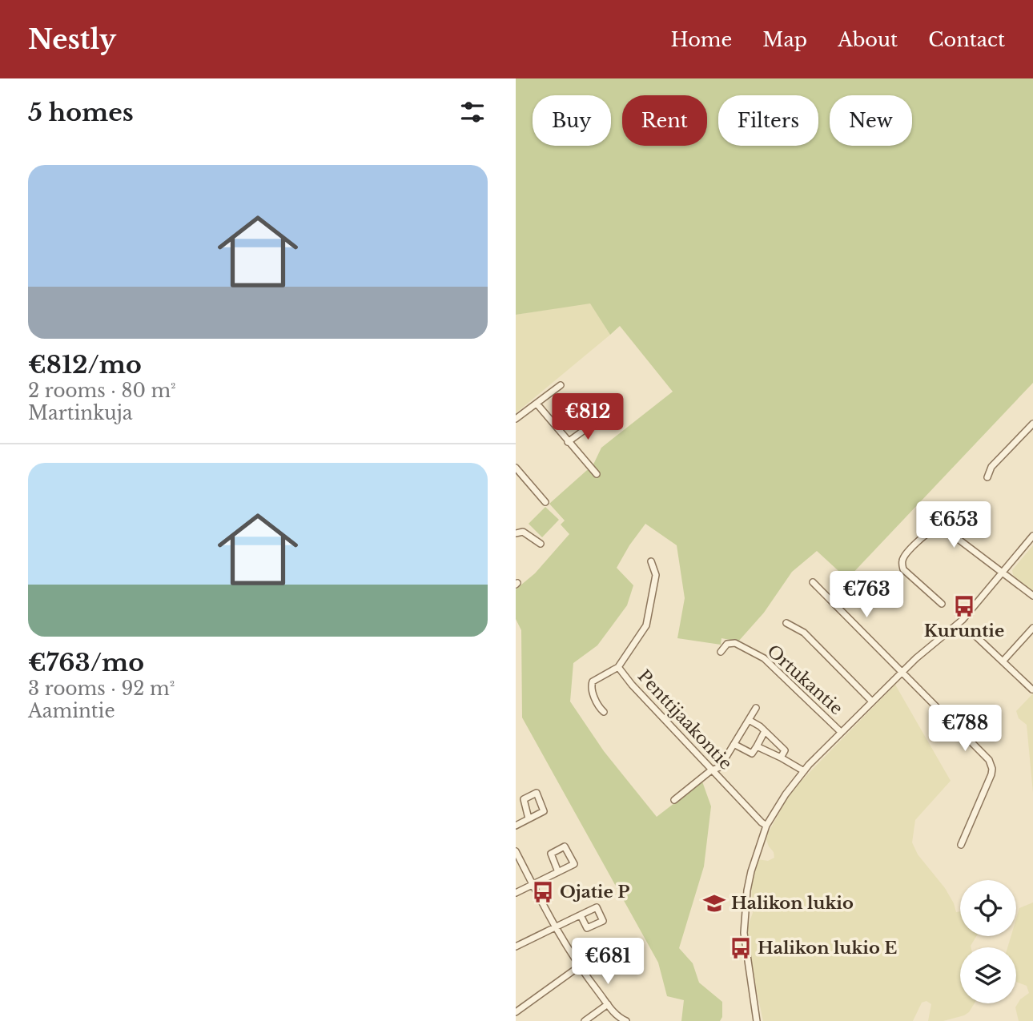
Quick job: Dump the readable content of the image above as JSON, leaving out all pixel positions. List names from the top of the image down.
{
  "streets": {
    "street": ["Ortukantie", "Penttijaakontie"]
  },
  "places": {
    "bus stop": ["Kuruntie", "Ojatie P", "Halikon lukio E"],
    "school or university": ["Halikon lukio"]
  },
  "page": {
    "header": "Nestly",
    "nav": [
      "Home",
      "Map",
      "About",
      "Contact"
    ],
    "heading": "5 homes",
    "chip": [
      "Buy",
      "Rent",
      "Filters",
      "New"
    ],
    "list": [
      {
        "name": "€812/mo",
        "note": "2 rooms · 80 m² · Martinkuja"
      },
      {
        "name": "€763/mo",
        "note": "3 rooms · 92 m² · Aamintie"
      }
    ],
    "price": [
      "€812",
      "€653",
      "€763",
      "€788",
      "€681"
    ]
  }
}
